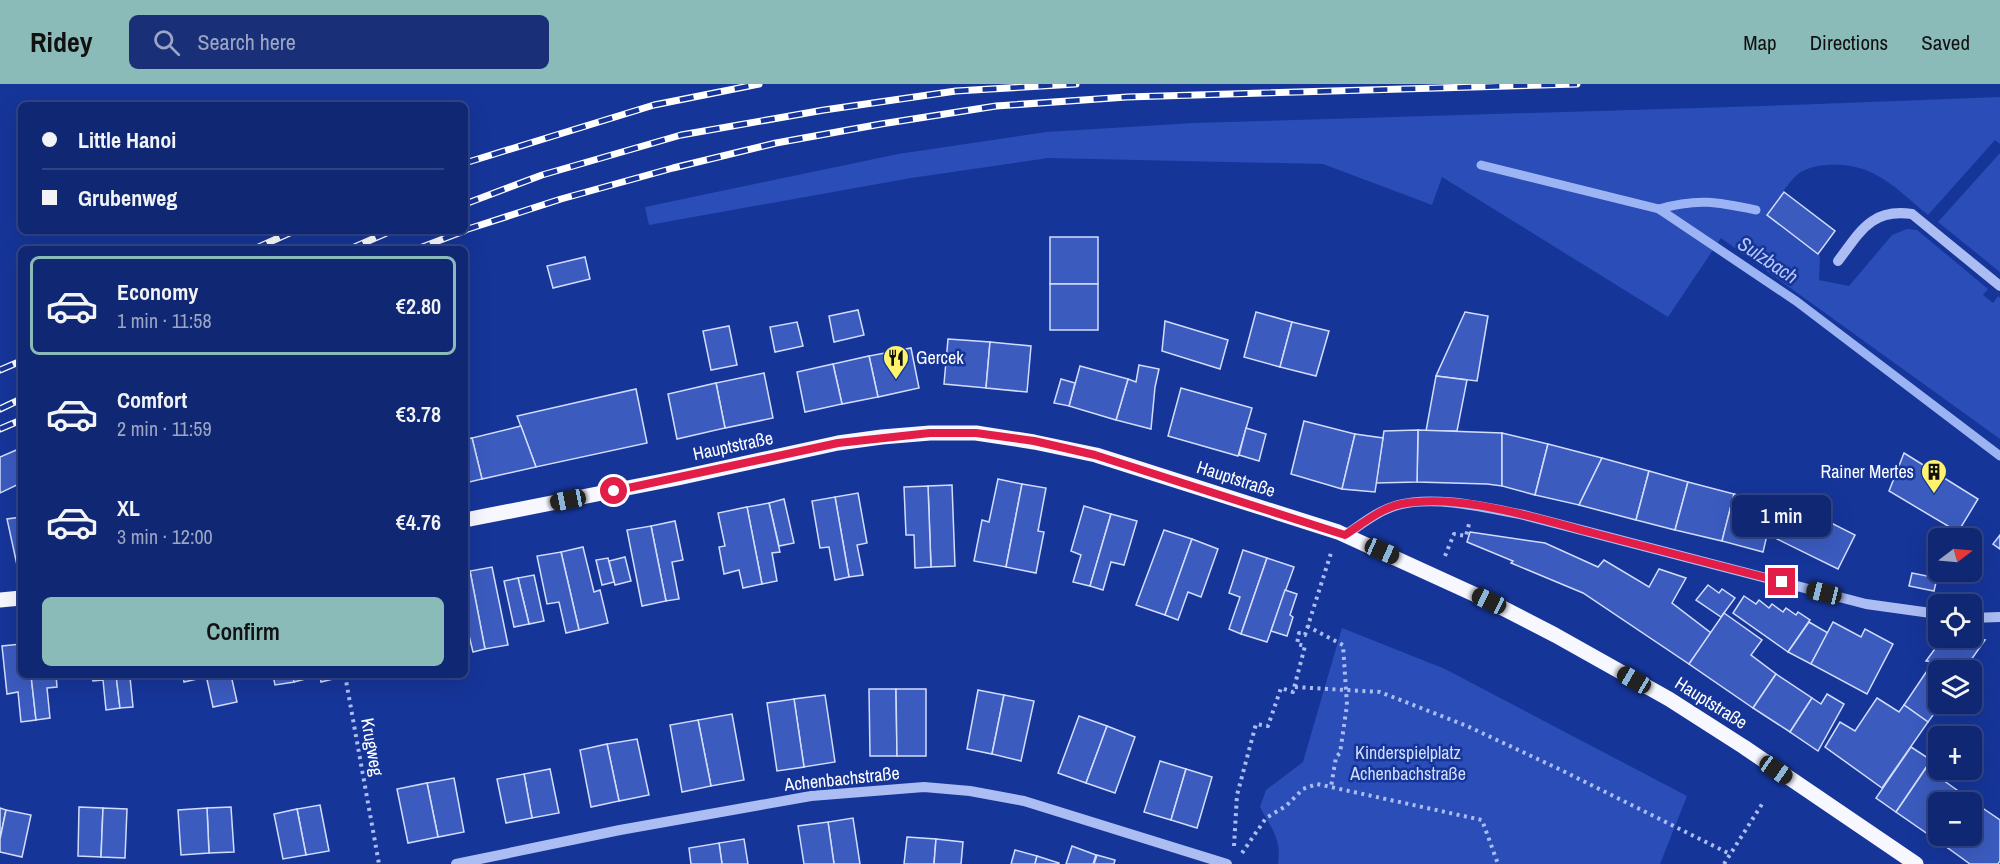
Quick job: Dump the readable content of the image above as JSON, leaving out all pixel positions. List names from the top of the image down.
{
  "streets": {
    "main road": ["Hauptstraße"],
    "street": ["Achenbachstraße"],
    "path": ["Krugweg"]
  },
  "water": ["Sulzbach"],
  "parks": ["Kinderspielplatz Achenbachstraße"],
  "places": {
    "restaurant": ["Gercek"],
    "building": ["Rainer Mertes"]
  },
  "north": "right",
  "page": {
    "header": "Ridey",
    "search": "Search here",
    "nav": ["Map", "Directions", "Saved"],
    "banner": ["Little Hanoi", "Grubenweg"],
    "list": [
      {
        "name": "Economy",
        "note": "1 min · 11:58",
        "value": "€2.80"
      },
      {
        "name": "Comfort",
        "note": "2 min · 11:59",
        "value": "€3.78"
      },
      {
        "name": "XL",
        "note": "3 min · 12:00",
        "value": "€4.76"
      }
    ],
    "bubble": "1 min",
    "map_buttons": ["+", "−"],
    "buttons": "Confirm"
  }
}
